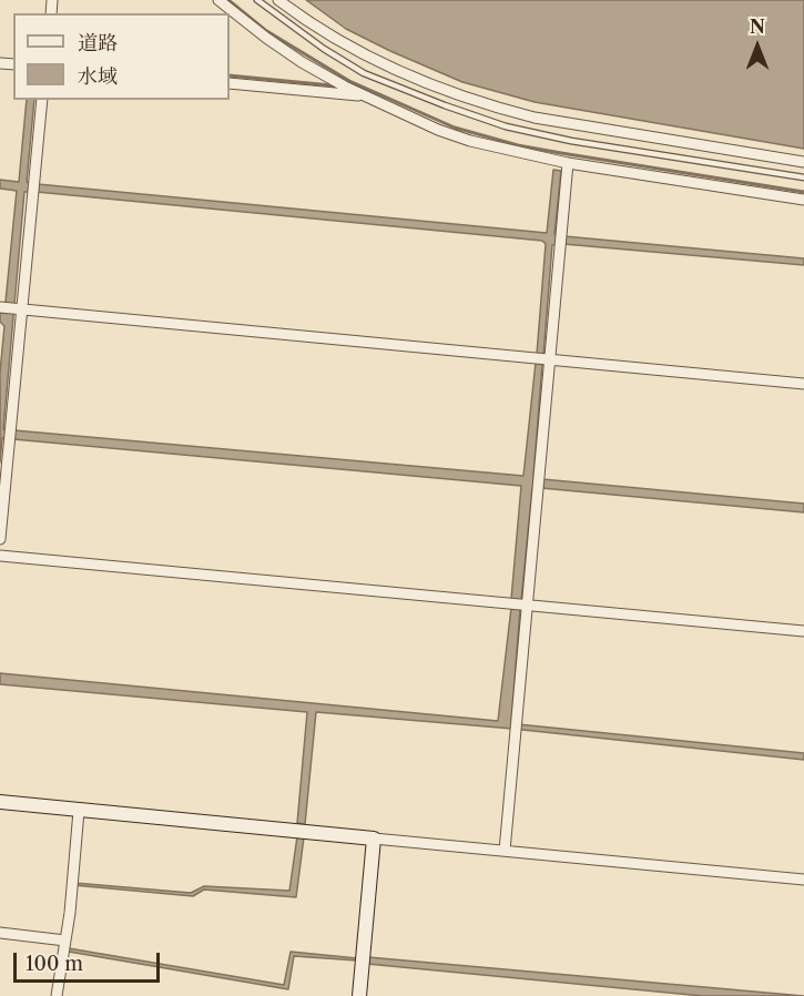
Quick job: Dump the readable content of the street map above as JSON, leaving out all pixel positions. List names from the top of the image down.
{
  "legend": ["道路", "水域"],
  "scale_bar": "100 m",
  "north": "top"
}
